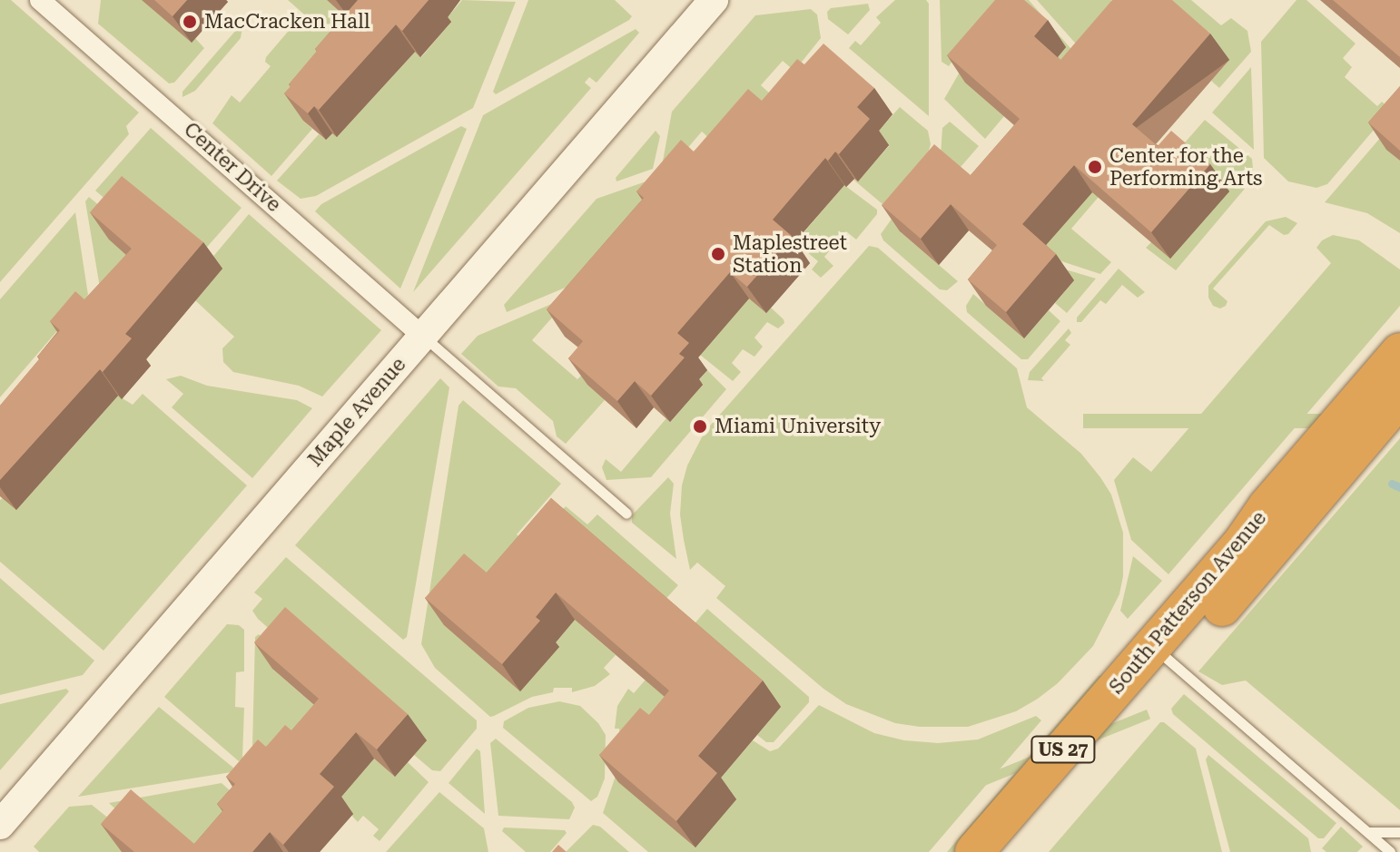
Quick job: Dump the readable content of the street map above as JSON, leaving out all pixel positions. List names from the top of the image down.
{
  "streets": {
    "highway": ["South Patterson Avenue", "US 27"],
    "street": ["Center Drive", "Maple Avenue"]
  },
  "crossings": [
    ["Center Drive", "Maple Avenue"]
  ],
  "places": [
    "MacCracken Hall",
    "Center for the Performing Arts",
    "Maplestreet Station",
    "Miami University"
  ]
}
